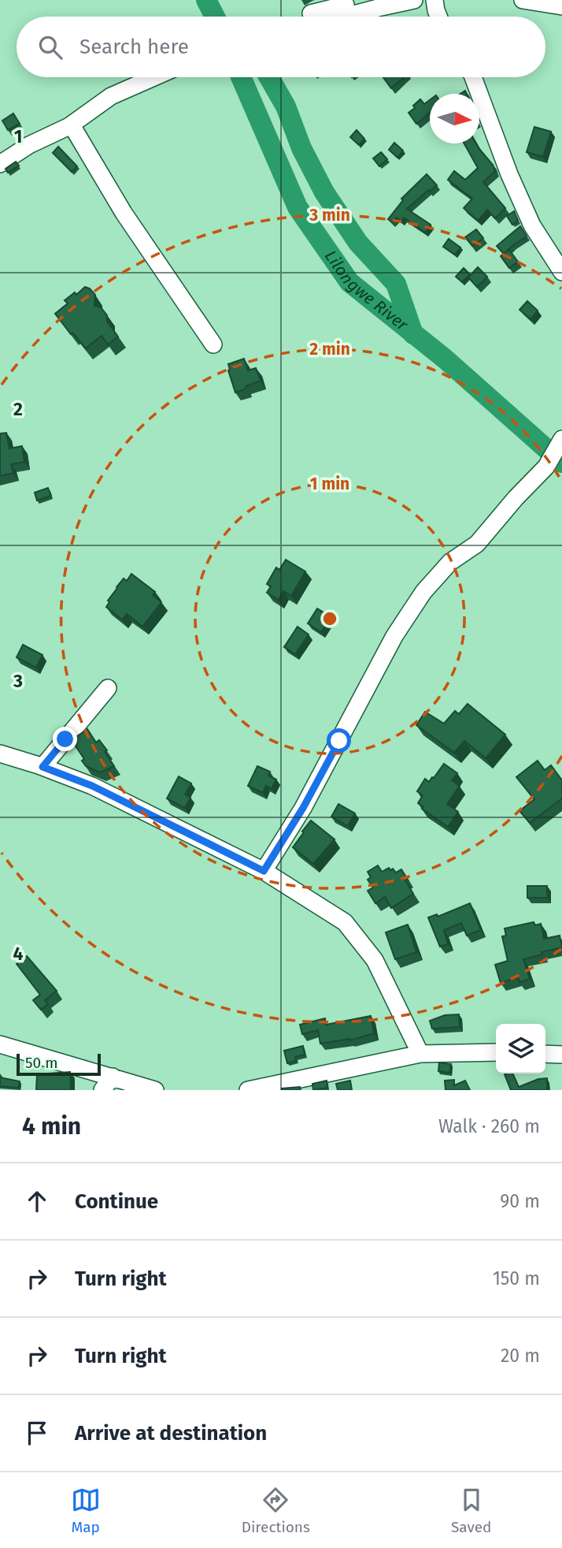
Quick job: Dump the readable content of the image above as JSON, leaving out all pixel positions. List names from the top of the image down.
{
  "water": ["Lilongwe River"],
  "scale_bar": "50 m",
  "north": "right",
  "page": {
    "search": "Search here",
    "scale": "50 m",
    "heading": ["4 min", "Walk · 260 m"],
    "list": [
      ["Continue", "90 m"],
      ["Turn right", "150 m"],
      ["Turn right", "20 m"],
      "Arrive at destination"
    ],
    "nav": ["Map", "Directions", "Saved"]
  },
  "grid": {
    "rows": [
      "1",
      "2",
      "3",
      "4"
    ]
  },
  "rings": ["3 min", "2 min", "1 min"]
}
